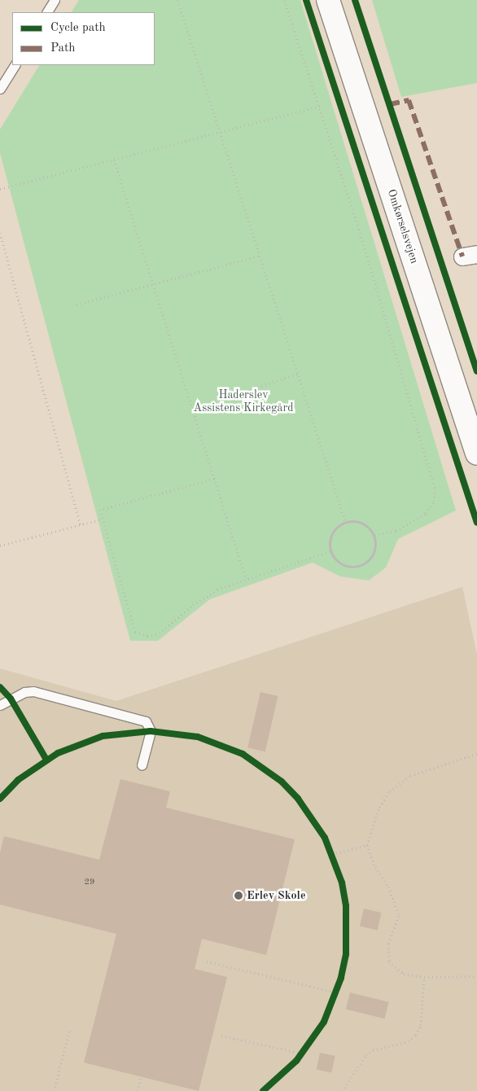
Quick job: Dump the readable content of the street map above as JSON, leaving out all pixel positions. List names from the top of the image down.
{
  "streets": {
    "main road": ["Omkørselsvejen"]
  },
  "parks": ["Haderslev Assistens Kirkegård"],
  "places": ["Erlev Skole"],
  "house_numbers": ["29"],
  "legend": ["Cycle path", "Path"]
}
